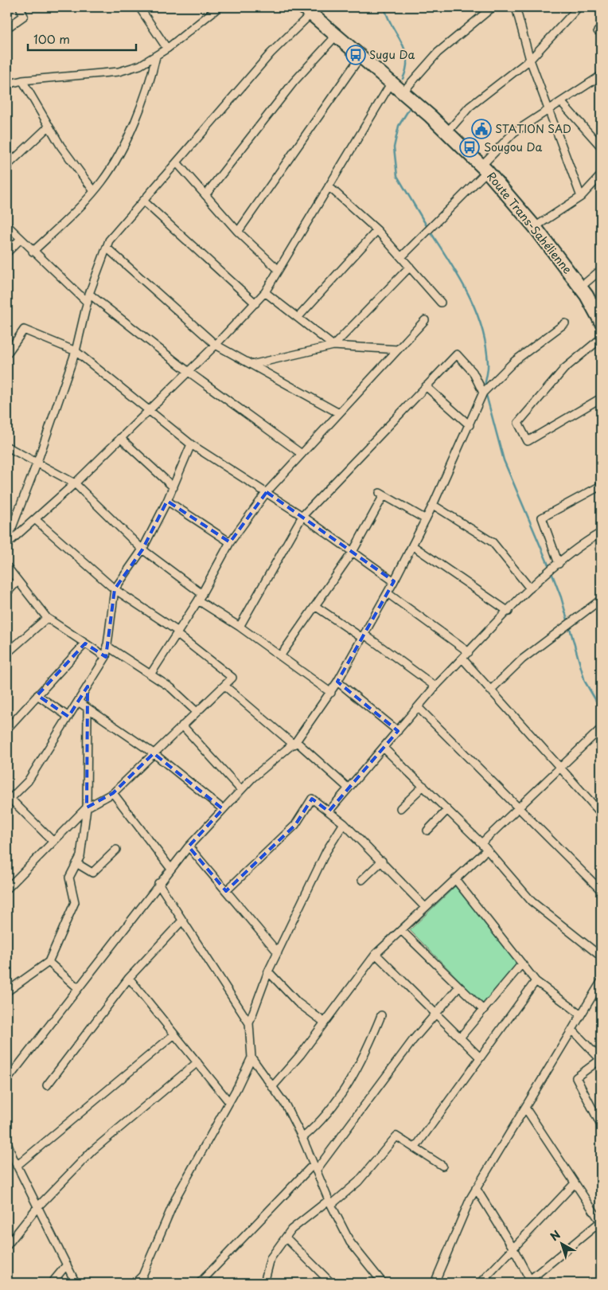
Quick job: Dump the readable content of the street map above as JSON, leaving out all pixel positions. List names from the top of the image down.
{
  "streets": {
    "highway": ["Route Trans-Sahélienne"]
  },
  "places": {
    "bus stop": ["Sugu Da", "Sougou Da"],
    "public building": ["STATION SAD"]
  },
  "scale_bar": "100 m",
  "north": "top left"
}
